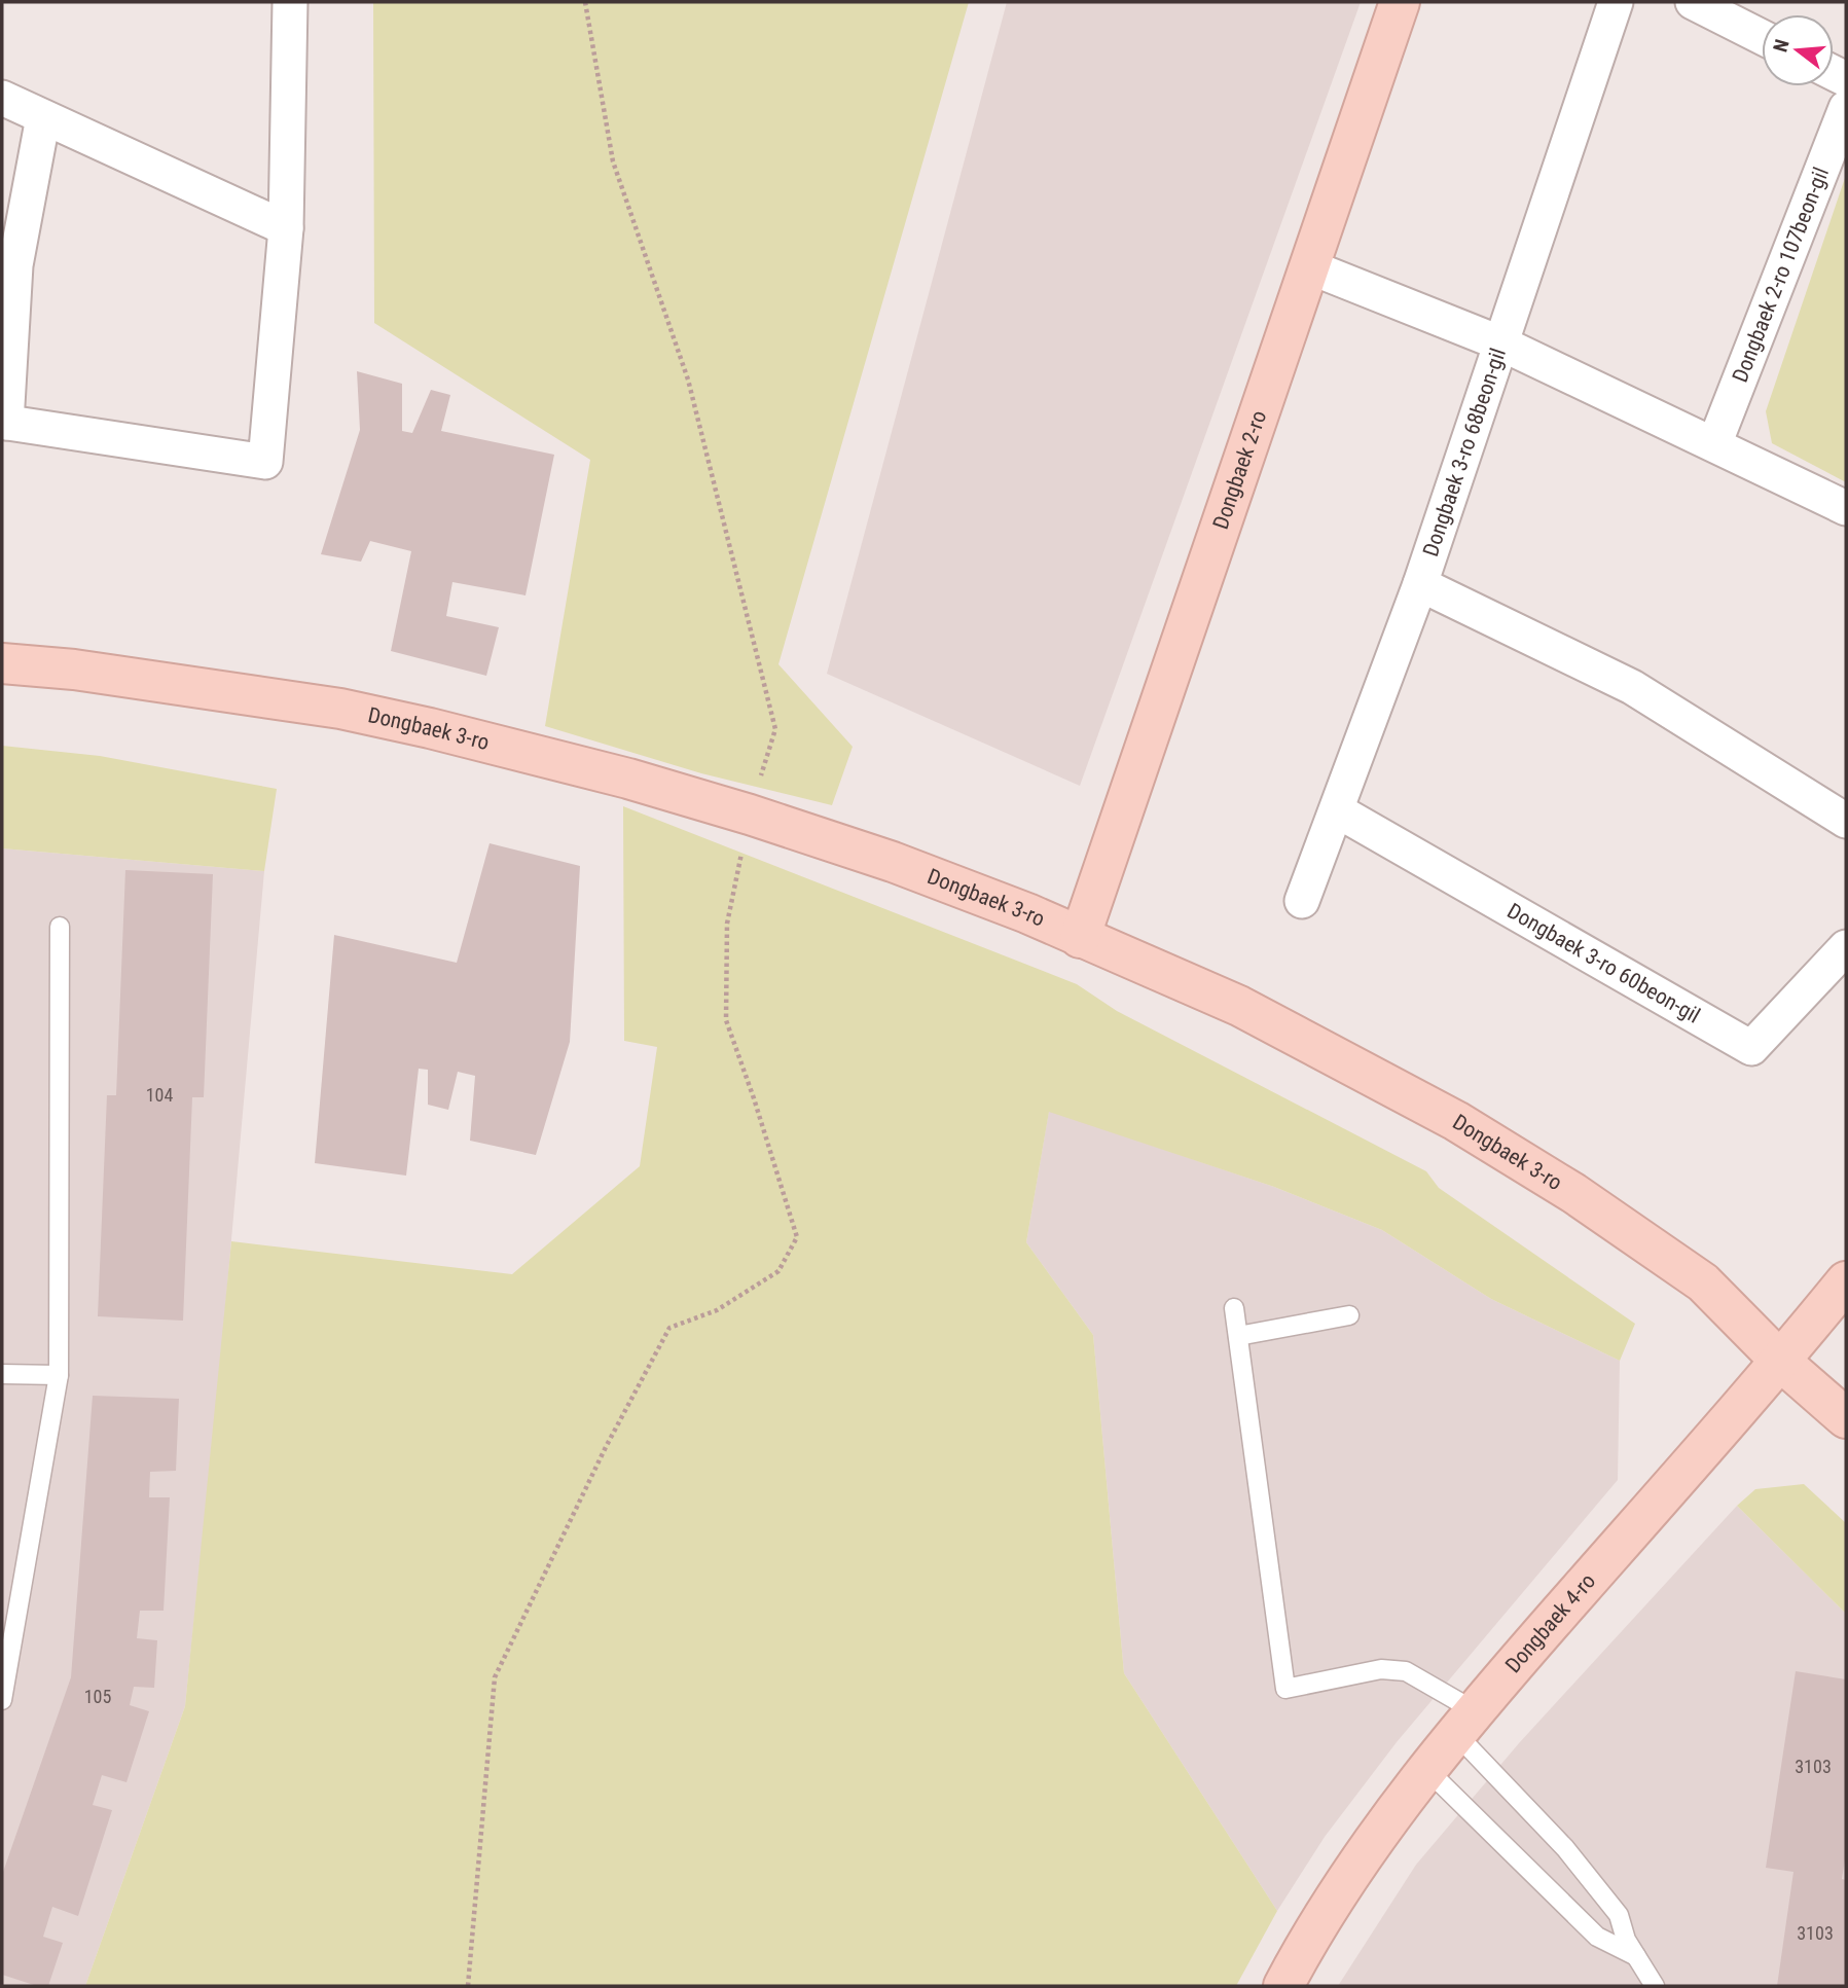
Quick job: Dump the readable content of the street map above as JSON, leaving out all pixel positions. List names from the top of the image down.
{
  "streets": {
    "street": [
      "Dongbaek 2-ro 107beon-gil",
      "Dongbaek 3-ro 68beon-gil",
      "Dongbaek 2-ro",
      "Dongbaek 3-ro",
      "Dongbaek 3-ro 60beon-gil",
      "Dongbaek 4-ro"
    ]
  },
  "crossings": [
    ["Dongbaek 3-ro 68beon-gil", "Dongbaek 3-ro 60beon-gil"],
    ["Dongbaek 2-ro", "Dongbaek 3-ro"],
    ["Dongbaek 3-ro", "Dongbaek 4-ro"]
  ],
  "house_numbers": [
    "104",
    "105",
    "3103",
    "3103"
  ],
  "north": "left"
}
